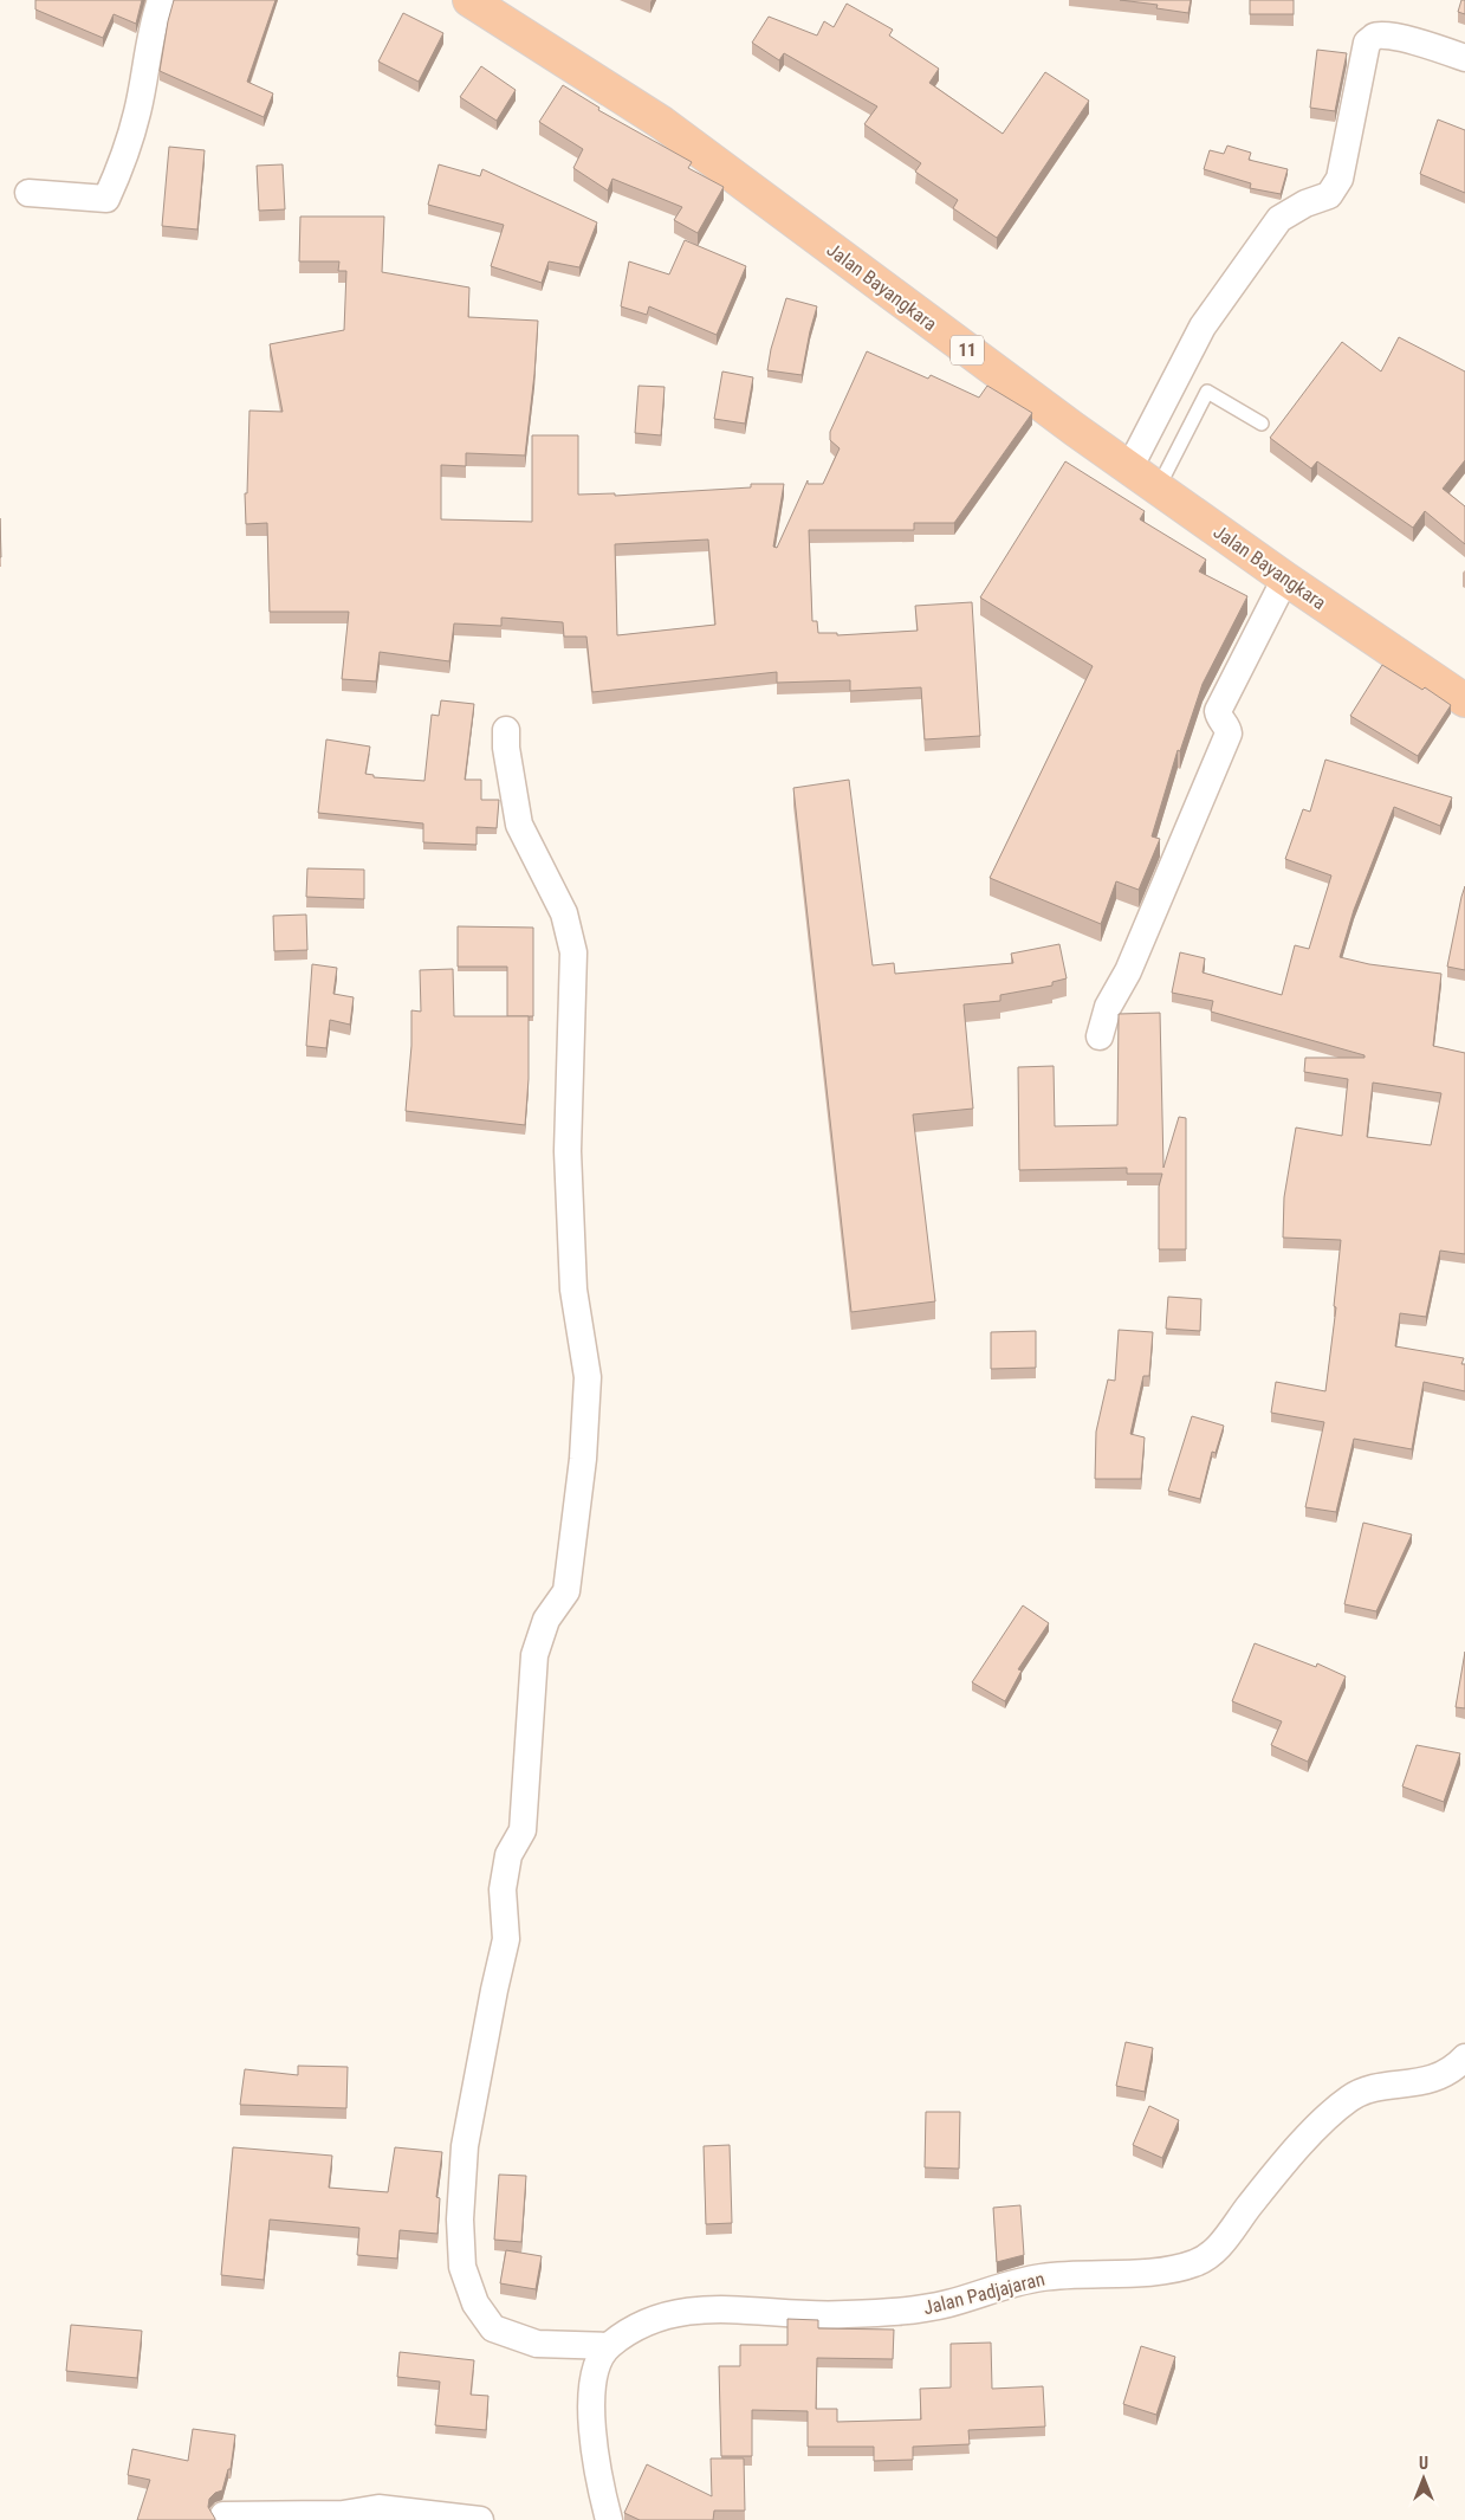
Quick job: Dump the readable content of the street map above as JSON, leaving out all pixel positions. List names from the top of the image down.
{
  "streets": {
    "highway": ["Jalan Bayangkara", "11"],
    "street": ["Jalan Padjajaran"]
  },
  "north": "top"
}
